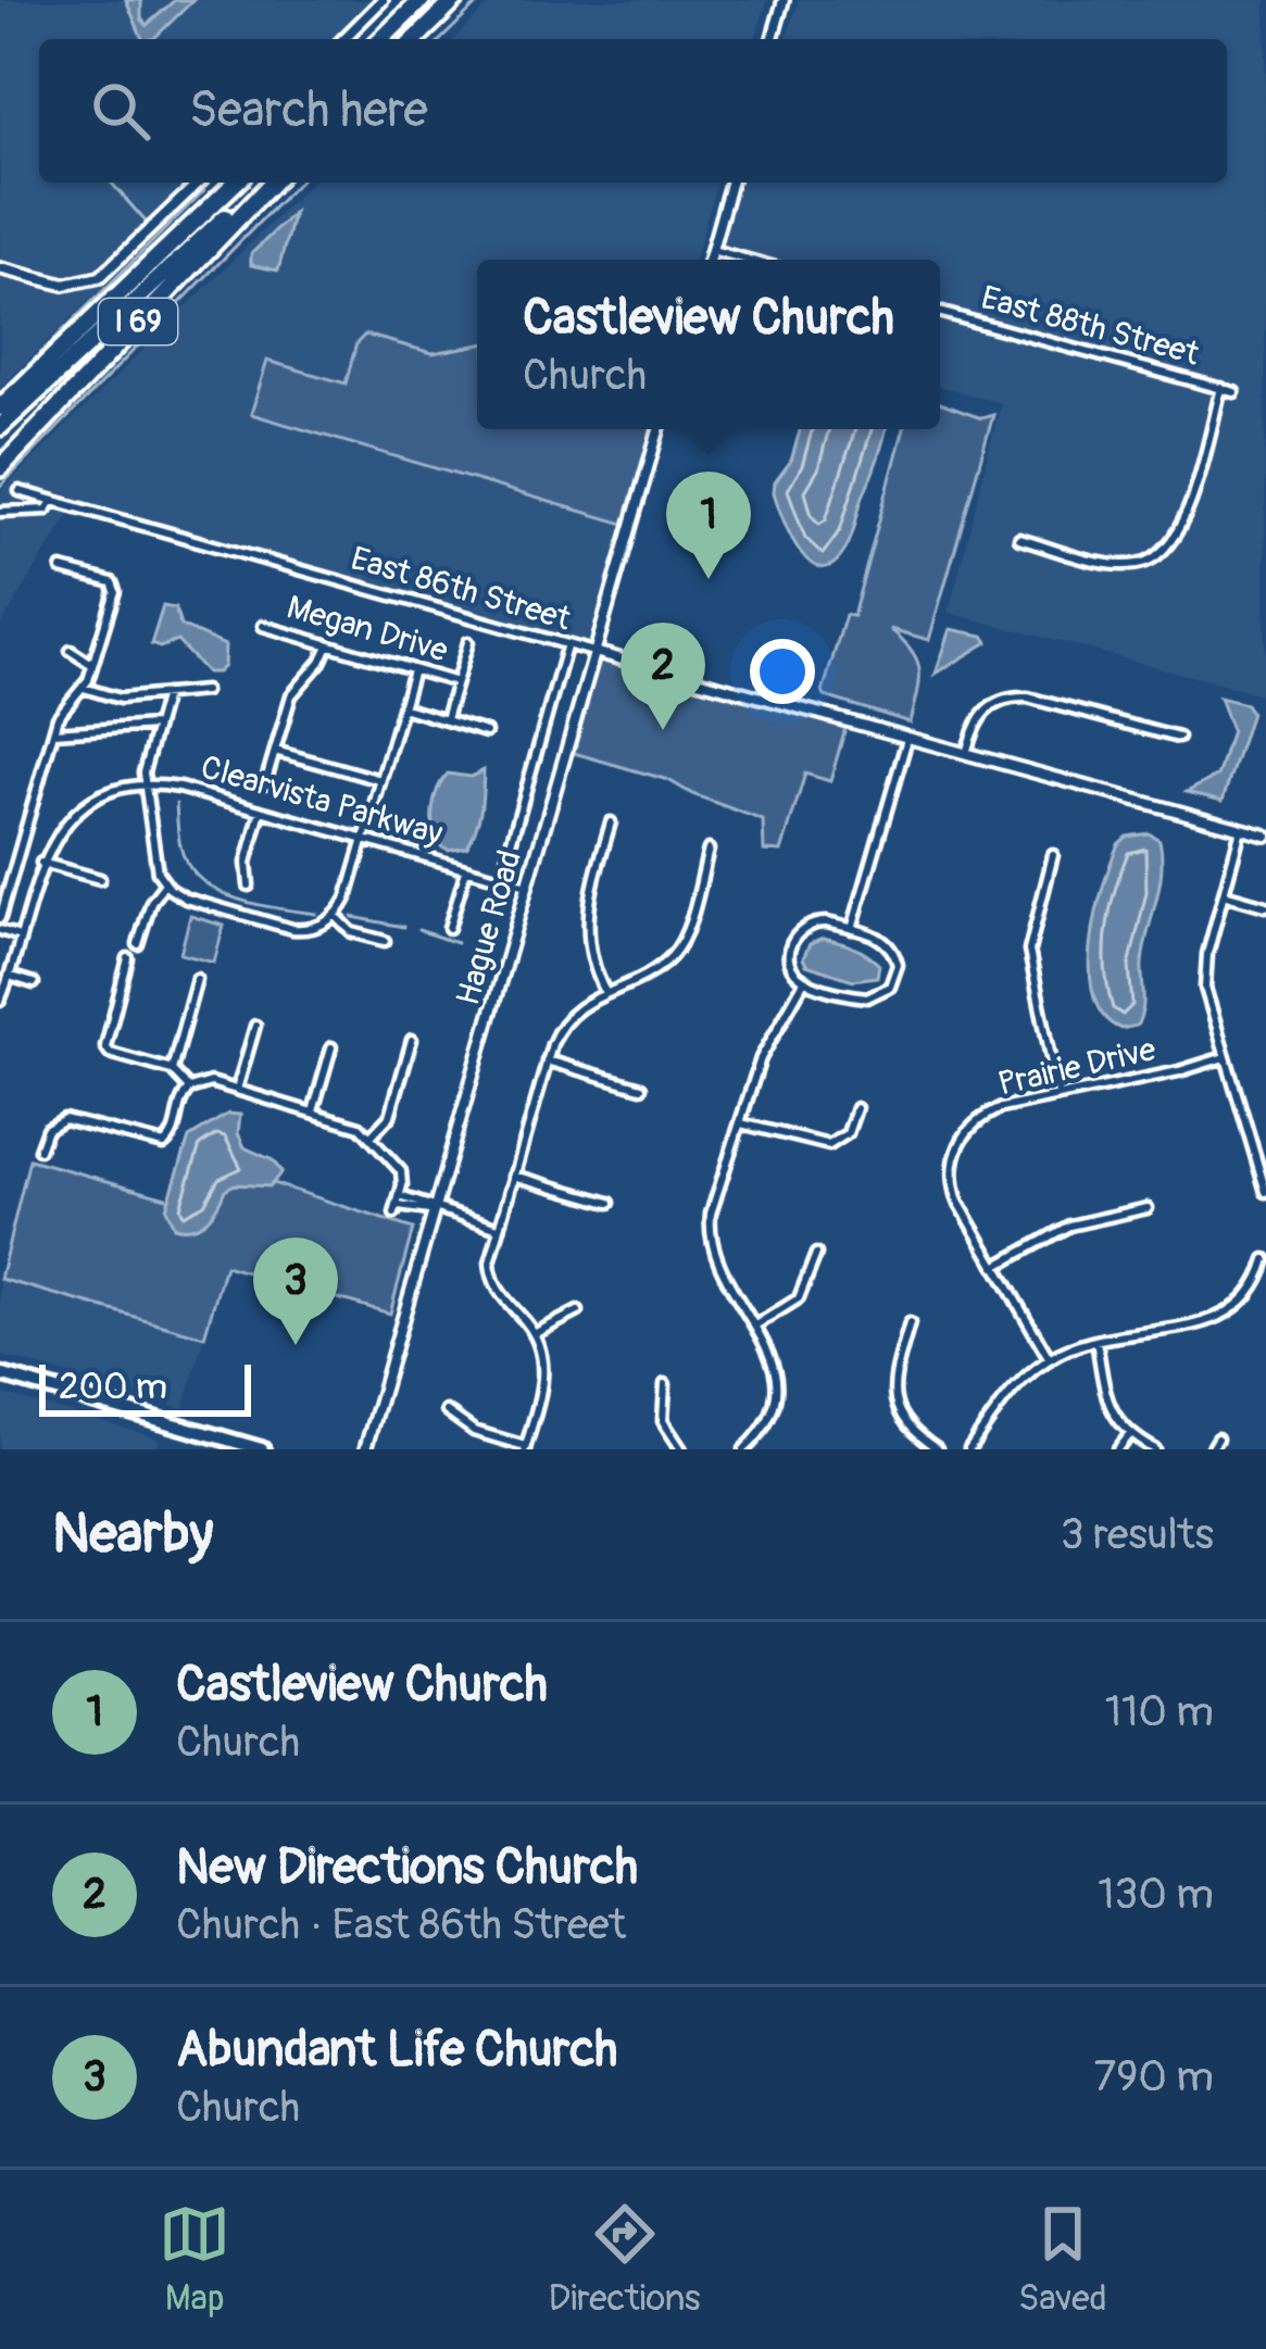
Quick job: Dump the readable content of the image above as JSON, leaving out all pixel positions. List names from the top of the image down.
{
  "streets": {
    "highway": ["I 69"],
    "street": [
      "East 88th Street",
      "East 86th Street",
      "Megan Drive",
      "Clearvista Parkway",
      "Hague Road",
      "Prairie Drive"
    ]
  },
  "crossings": [
    ["East 86th Street", "Hague Road"],
    ["Clearvista Parkway", "Hague Road"]
  ],
  "scale_bar": "200 m",
  "page": {
    "search": "Search here",
    "popup": ["Castleview Church", "Church"],
    "pins": ["1", "2", "3"],
    "scale": "200 m",
    "heading": ["Nearby", "3 results"],
    "list": [
      {
        "mark": "1",
        "name": "Castleview Church",
        "note": "Church",
        "value": "110 m"
      },
      {
        "mark": "2",
        "name": "New Directions Church",
        "note": "Church · East 86th Street",
        "value": "130 m"
      },
      {
        "mark": "3",
        "name": "Abundant Life Church",
        "note": "Church",
        "value": "790 m"
      }
    ],
    "nav": ["Map", "Directions", "Saved"]
  }
}
